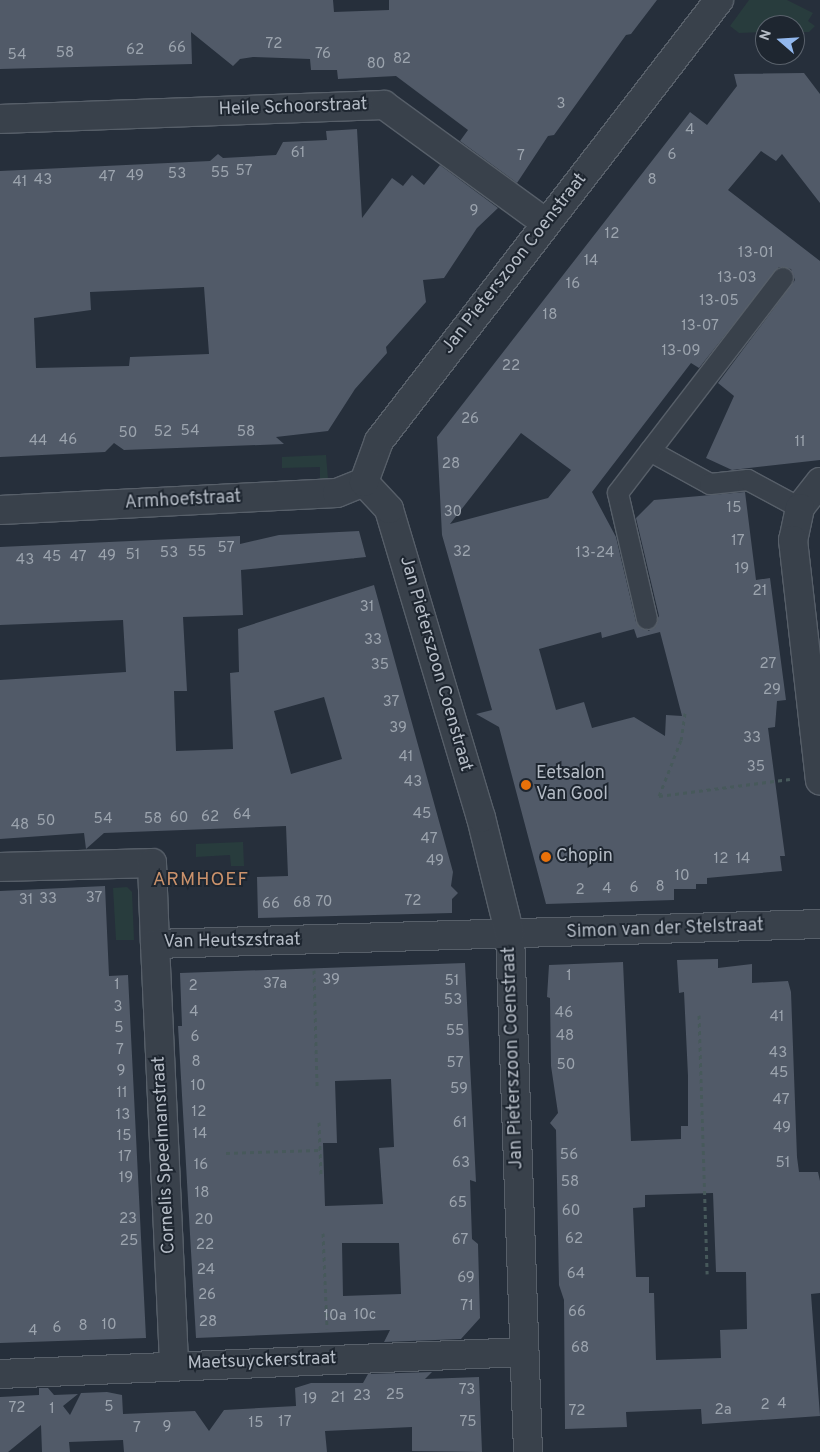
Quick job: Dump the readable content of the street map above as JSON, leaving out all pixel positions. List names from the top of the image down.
{
  "streets": {
    "street": [
      "Heile Schoorstraat",
      "Jan Pieterszoon Coenstraat",
      "Armhoefstraat",
      "Simon van der Stelstraat",
      "Van Heutszstraat",
      "Cornelis Speelmanstraat",
      "Maetsuyckerstraat"
    ]
  },
  "crossings": [
    ["Heile Schoorstraat", "Jan Pieterszoon Coenstraat"],
    ["Jan Pieterszoon Coenstraat", "Armhoefstraat"],
    ["Jan Pieterszoon Coenstraat", "Simon van der Stelstraat"],
    ["Jan Pieterszoon Coenstraat", "Van Heutszstraat"],
    ["Jan Pieterszoon Coenstraat", "Maetsuyckerstraat"],
    ["Simon van der Stelstraat", "Van Heutszstraat"],
    ["Van Heutszstraat", "Cornelis Speelmanstraat"],
    ["Cornelis Speelmanstraat", "Maetsuyckerstraat"]
  ],
  "districts": ["ARMHOEF"],
  "places": ["Eetsalon Van Gool", "Chopin"],
  "house_numbers": [
    "72",
    "66",
    "62",
    "58",
    "76",
    "54",
    "82",
    "80",
    "3",
    "4",
    "61",
    "6",
    "7",
    "57",
    "55",
    "53",
    "49",
    "47",
    "43",
    "8",
    "41",
    "9",
    "12",
    "13-01",
    "14",
    "13-03",
    "16",
    "13-05",
    "18",
    "13-07",
    "13-09",
    "22",
    "26",
    "54",
    "52",
    "58",
    "50",
    "46",
    "44",
    "11",
    "28",
    "15",
    "30",
    "17",
    "57",
    "55",
    "32",
    "53",
    "13-24",
    "51",
    "49",
    "45",
    "47",
    "43",
    "19",
    "21",
    "31",
    "33",
    "27",
    "35",
    "29",
    "37",
    "39",
    "33",
    "41",
    "35",
    "43",
    "45",
    "64",
    "62",
    "60",
    "54",
    "58",
    "50",
    "48",
    "47",
    "12",
    "14",
    "49",
    "10",
    "8",
    "6",
    "4",
    "2",
    "37",
    "33",
    "31",
    "72",
    "70",
    "68",
    "66",
    "1",
    "39",
    "51",
    "37a",
    "1",
    "2",
    "53",
    "3",
    "4",
    "46",
    "41",
    "5",
    "55",
    "48",
    "6",
    "7",
    "43",
    "8",
    "57",
    "50",
    "9",
    "45",
    "10",
    "59",
    "11",
    "47",
    "12",
    "13",
    "61",
    "49",
    "14",
    "15",
    "56",
    "17",
    "63",
    "51",
    "16",
    "19",
    "58",
    "18",
    "65",
    "60",
    "23",
    "20",
    "62",
    "67",
    "25",
    "22",
    "24",
    "64",
    "69",
    "26",
    "71",
    "66",
    "10c",
    "10a",
    "28",
    "10",
    "8",
    "6",
    "4",
    "68",
    "73",
    "25",
    "23",
    "21",
    "19",
    "4",
    "2",
    "5",
    "72",
    "1",
    "2a",
    "72",
    "17",
    "75",
    "15",
    "9",
    "7"
  ],
  "north": "left"
}
